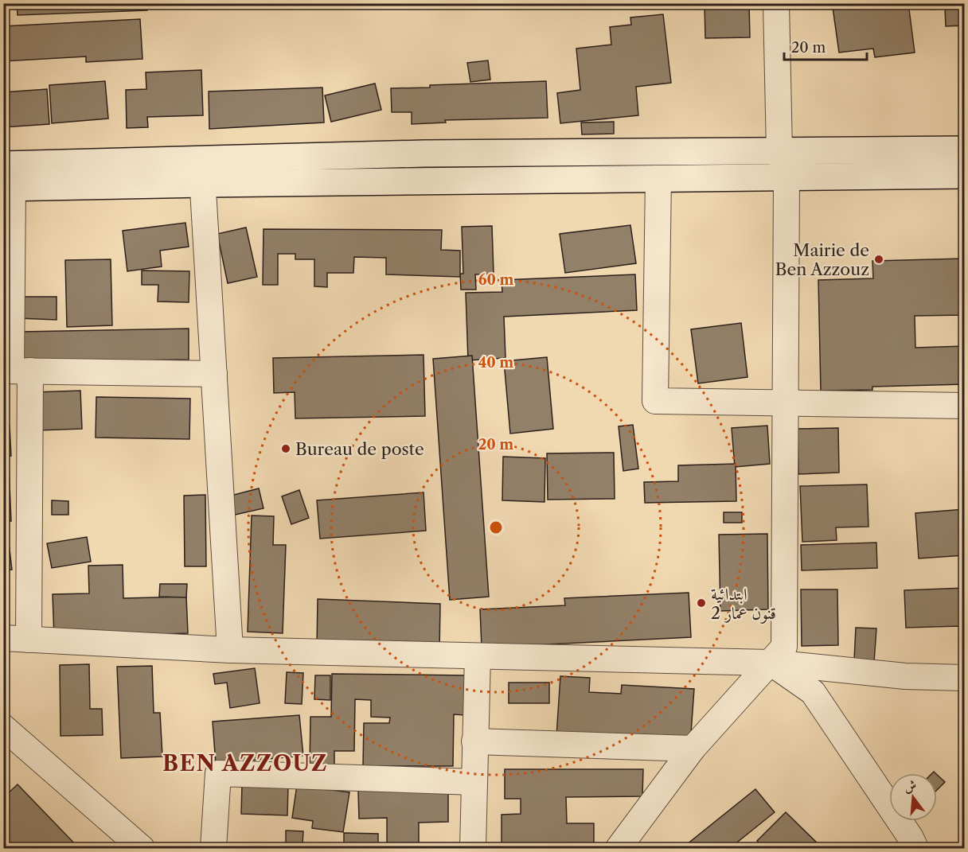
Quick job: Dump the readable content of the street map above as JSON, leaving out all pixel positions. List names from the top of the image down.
{
  "districts": ["BEN AZZOUZ"],
  "places": ["Mairie de Ben Azzouz", "Bureau de poste", "ابتدائية قنون عمار 2"],
  "scale_bar": "20 m",
  "north": "top",
  "rings": ["60 m", "40 m", "20 m"]
}
